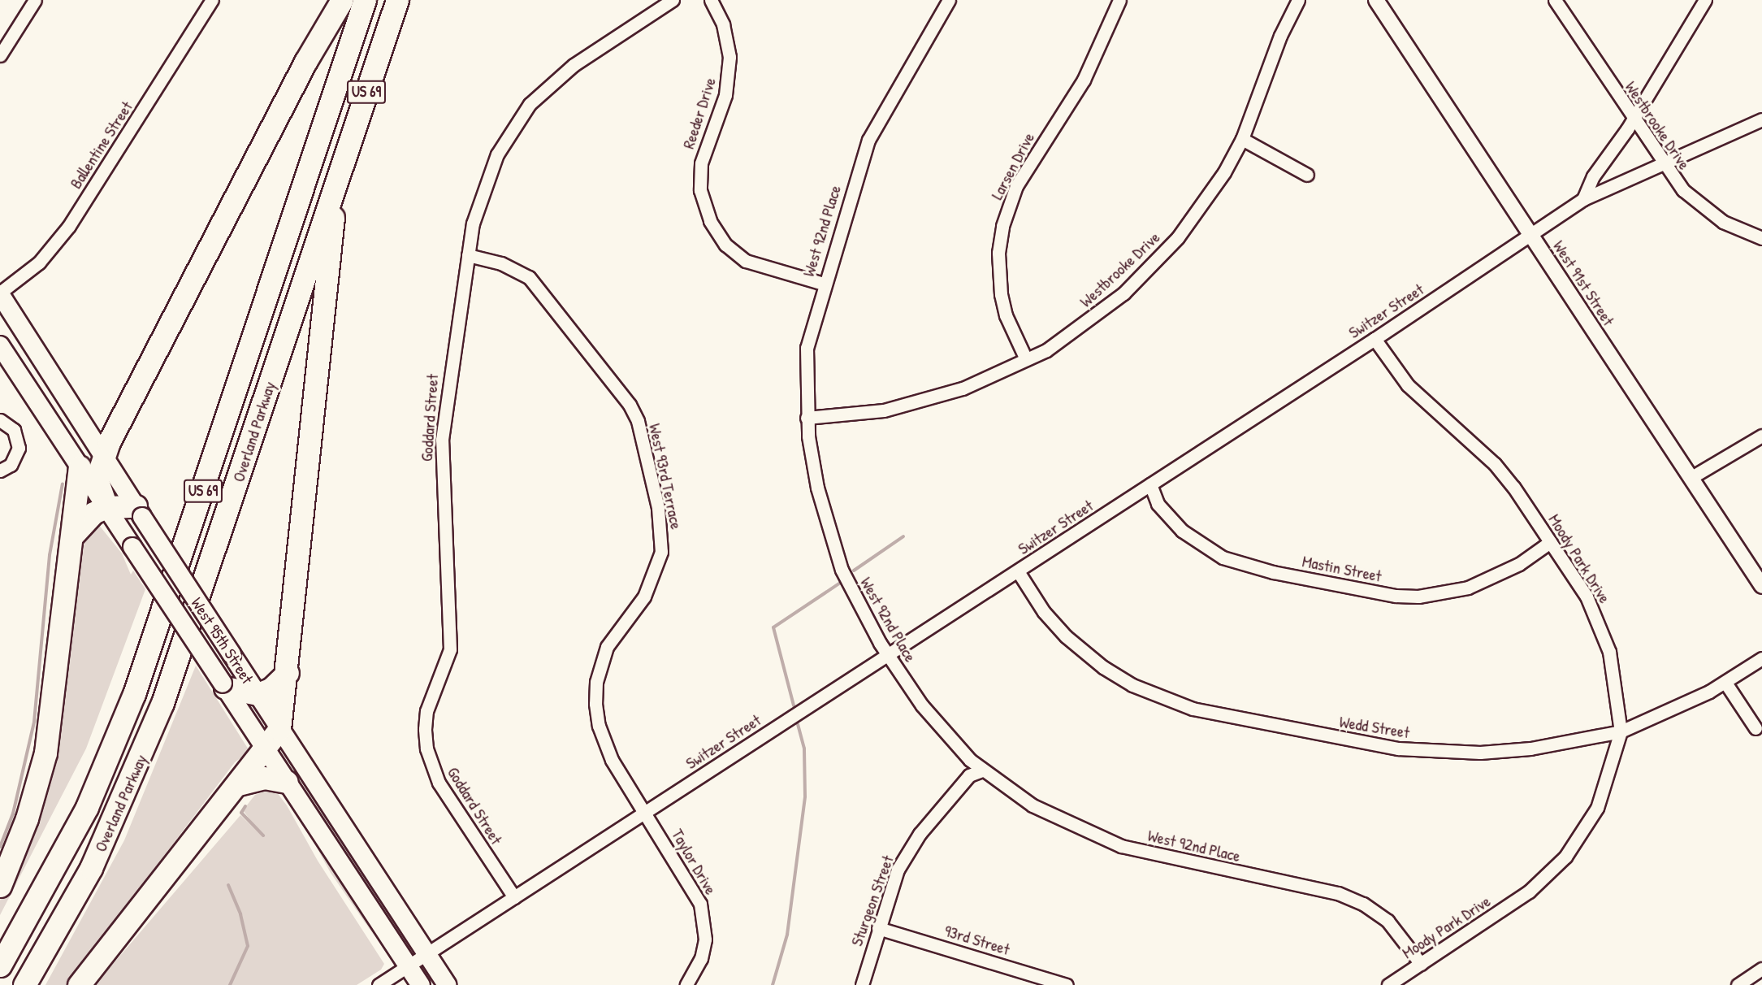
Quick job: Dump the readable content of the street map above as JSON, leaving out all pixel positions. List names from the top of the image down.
{
  "streets": {
    "highway": ["US 69", "Overland Parkway"],
    "main road": ["West 95th Street"],
    "street": [
      "Reeder Drive",
      "Westbrooke Drive",
      "Ballentine Street",
      "Larsen Drive",
      "West 92nd Place",
      "West 91st Street",
      "Switzer Street",
      "Goddard Street",
      "West 93rd Terrace",
      "Moody Park Drive",
      "Mastin Street",
      "Wedd Street",
      "Taylor Drive",
      "Sturgeon Street",
      "93rd Street"
    ]
  },
  "crossings": [
    ["Reeder Drive", "West 92nd Place"],
    ["Westbrooke Drive", "Larsen Drive"],
    ["Westbrooke Drive", "West 92nd Place"],
    ["Westbrooke Drive", "Switzer Street"],
    ["Ballentine Street", "West 95th Street"],
    ["West 92nd Place", "Switzer Street"],
    ["West 92nd Place", "Moody Park Drive"],
    ["West 92nd Place", "Sturgeon Street"],
    ["West 91st Street", "Switzer Street"],
    ["Switzer Street", "Goddard Street"],
    ["Switzer Street", "West 93rd Terrace"],
    ["Switzer Street", "Moody Park Drive"],
    ["Switzer Street", "Mastin Street"],
    ["Switzer Street", "West 95th Street"],
    ["Switzer Street", "Wedd Street"],
    ["Switzer Street", "Taylor Drive"],
    ["Goddard Street", "West 93rd Terrace"],
    ["West 93rd Terrace", "Taylor Drive"],
    ["Moody Park Drive", "Mastin Street"],
    ["Moody Park Drive", "Wedd Street"],
    ["Sturgeon Street", "93rd Street"]
  ]
}
